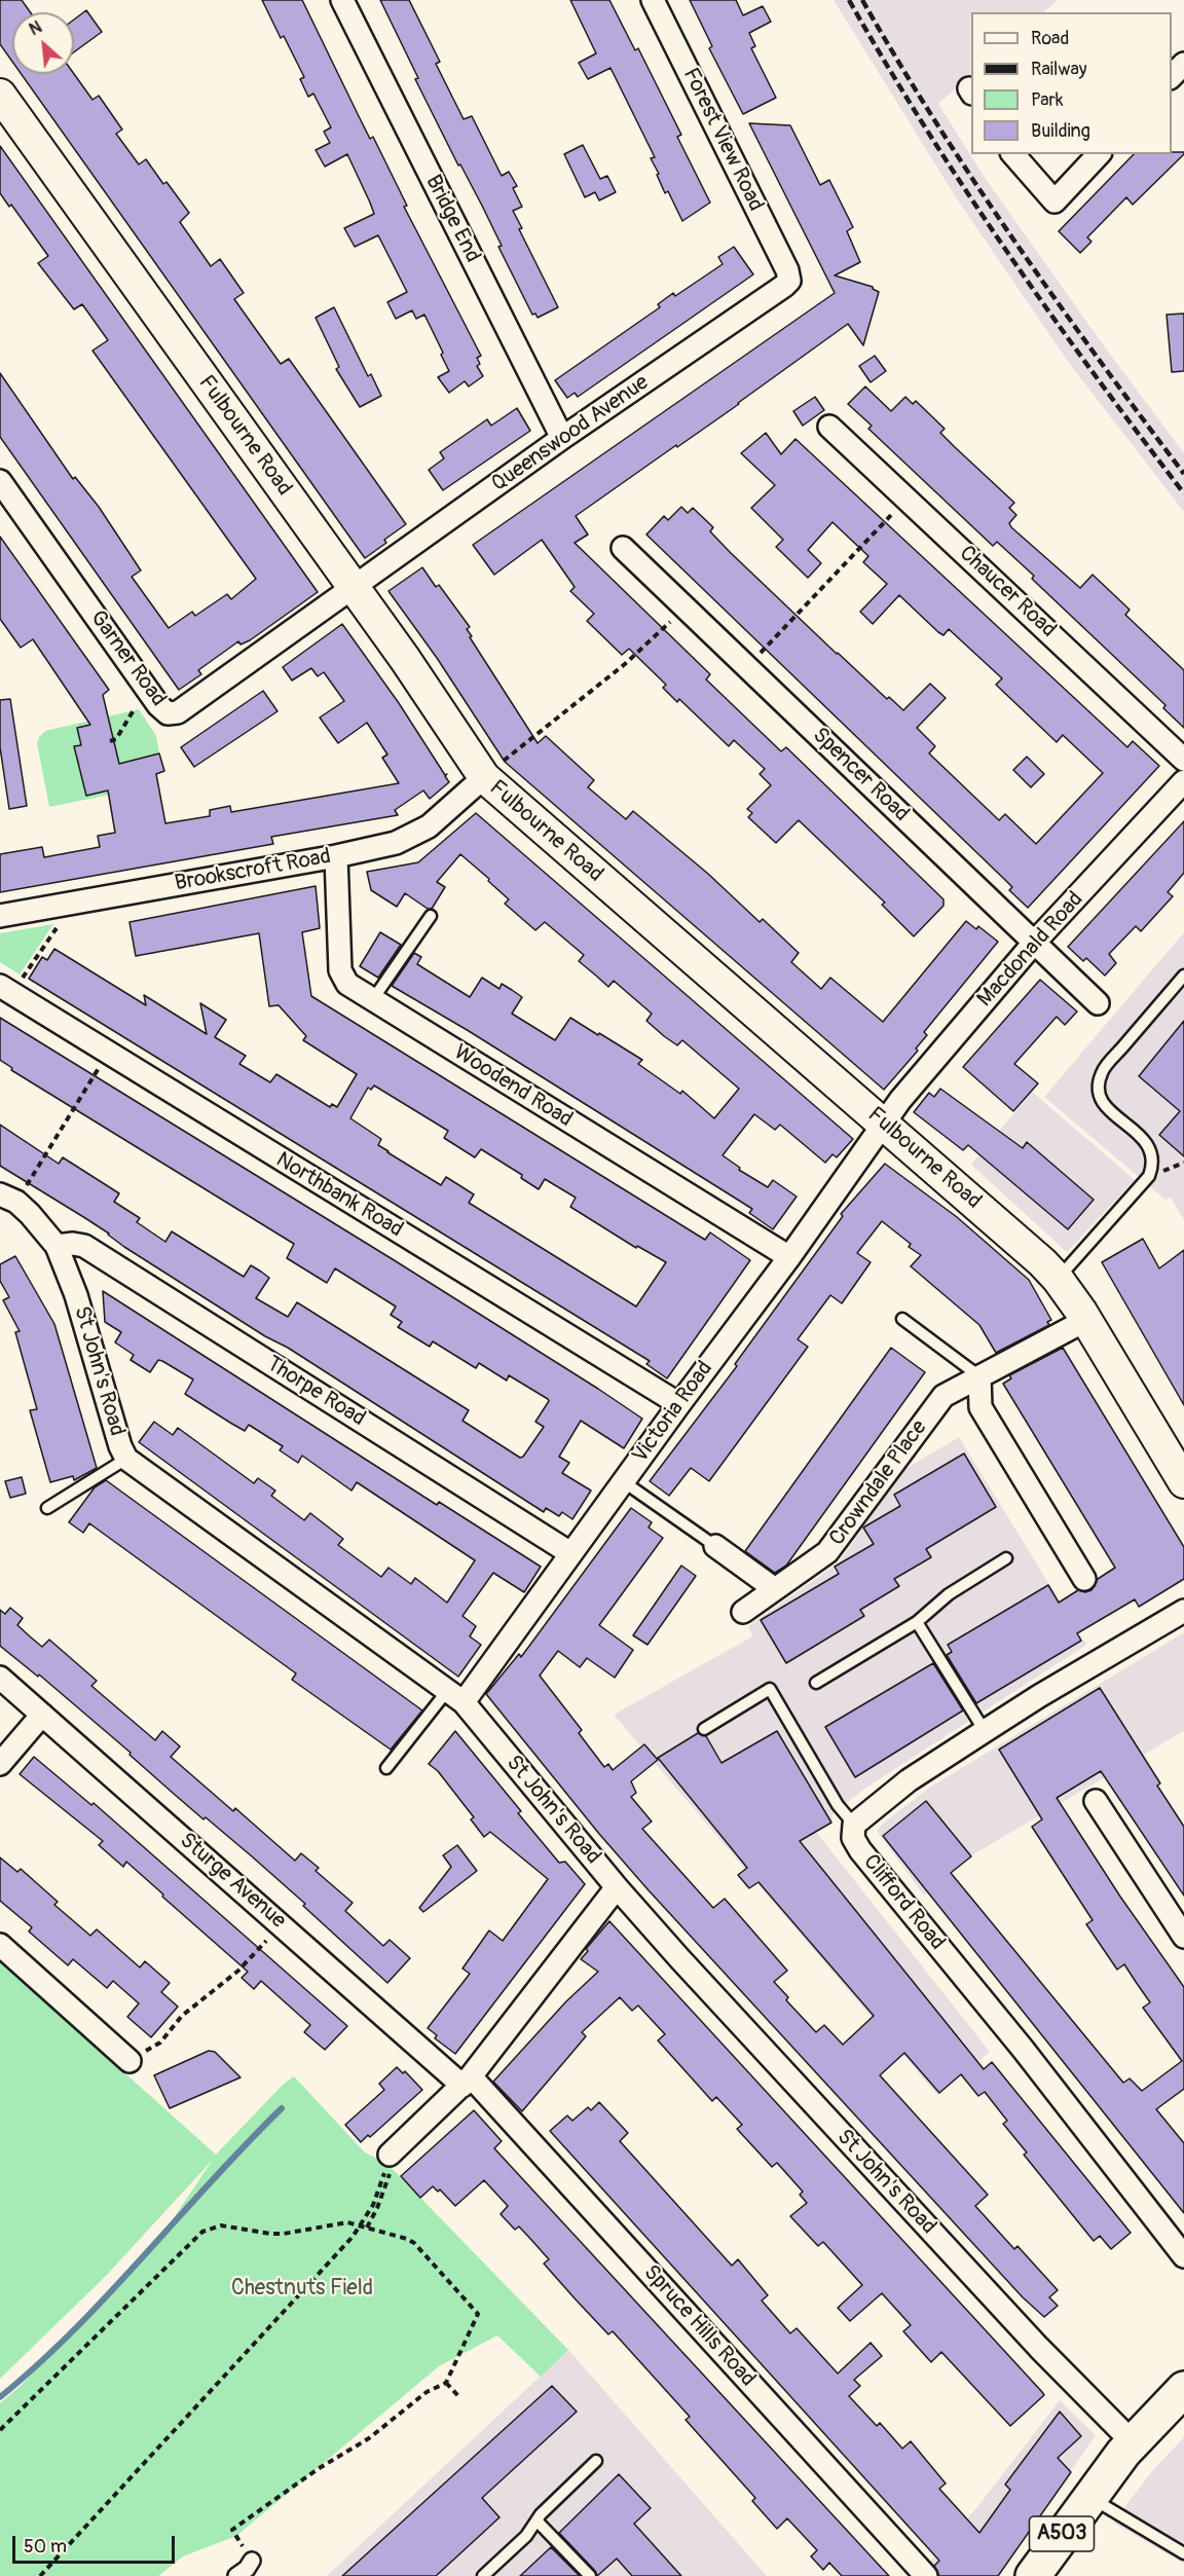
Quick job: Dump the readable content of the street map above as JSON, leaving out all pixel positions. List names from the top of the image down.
{
  "streets": {
    "main road": ["Fulbourne Road", "A503"],
    "street": [
      "Forest View Road",
      "Bridge End",
      "Queenswood Avenue",
      "Chaucer Road",
      "Garner Road",
      "Spencer Road",
      "Brookscroft Road",
      "Macdonald Road",
      "Woodend Road",
      "Northbank Road",
      "St John's Road",
      "Thorpe Road",
      "Victoria Road",
      "Crowndale Place",
      "Sturge Avenue",
      "Clifford Road",
      "Spruce Hills Road"
    ]
  },
  "crossings": [
    ["Forest View Road", "Queenswood Avenue"],
    ["Bridge End", "Queenswood Avenue"],
    ["Queenswood Avenue", "Fulbourne Road"],
    ["Queenswood Avenue", "Garner Road"],
    ["Fulbourne Road", "Garner Road"],
    ["Fulbourne Road", "Brookscroft Road"],
    ["Fulbourne Road", "Macdonald Road"],
    ["Fulbourne Road", "Victoria Road"],
    ["Fulbourne Road", "Crowndale Place"],
    ["Spencer Road", "Macdonald Road"],
    ["Brookscroft Road", "Woodend Road"],
    ["Macdonald Road", "Victoria Road"],
    ["Woodend Road", "Victoria Road"],
    ["Northbank Road", "Victoria Road"],
    ["St John's Road", "Thorpe Road"],
    ["St John's Road", "Victoria Road"],
    ["St John's Road", "A503"],
    ["Thorpe Road", "Victoria Road"],
    ["Sturge Avenue", "Spruce Hills Road"]
  ],
  "parks": ["Chestnuts Field"],
  "legend": [
    "Road",
    "Railway",
    "Park",
    "Building"
  ],
  "scale_bar": "50 m",
  "north": "top left"
}
